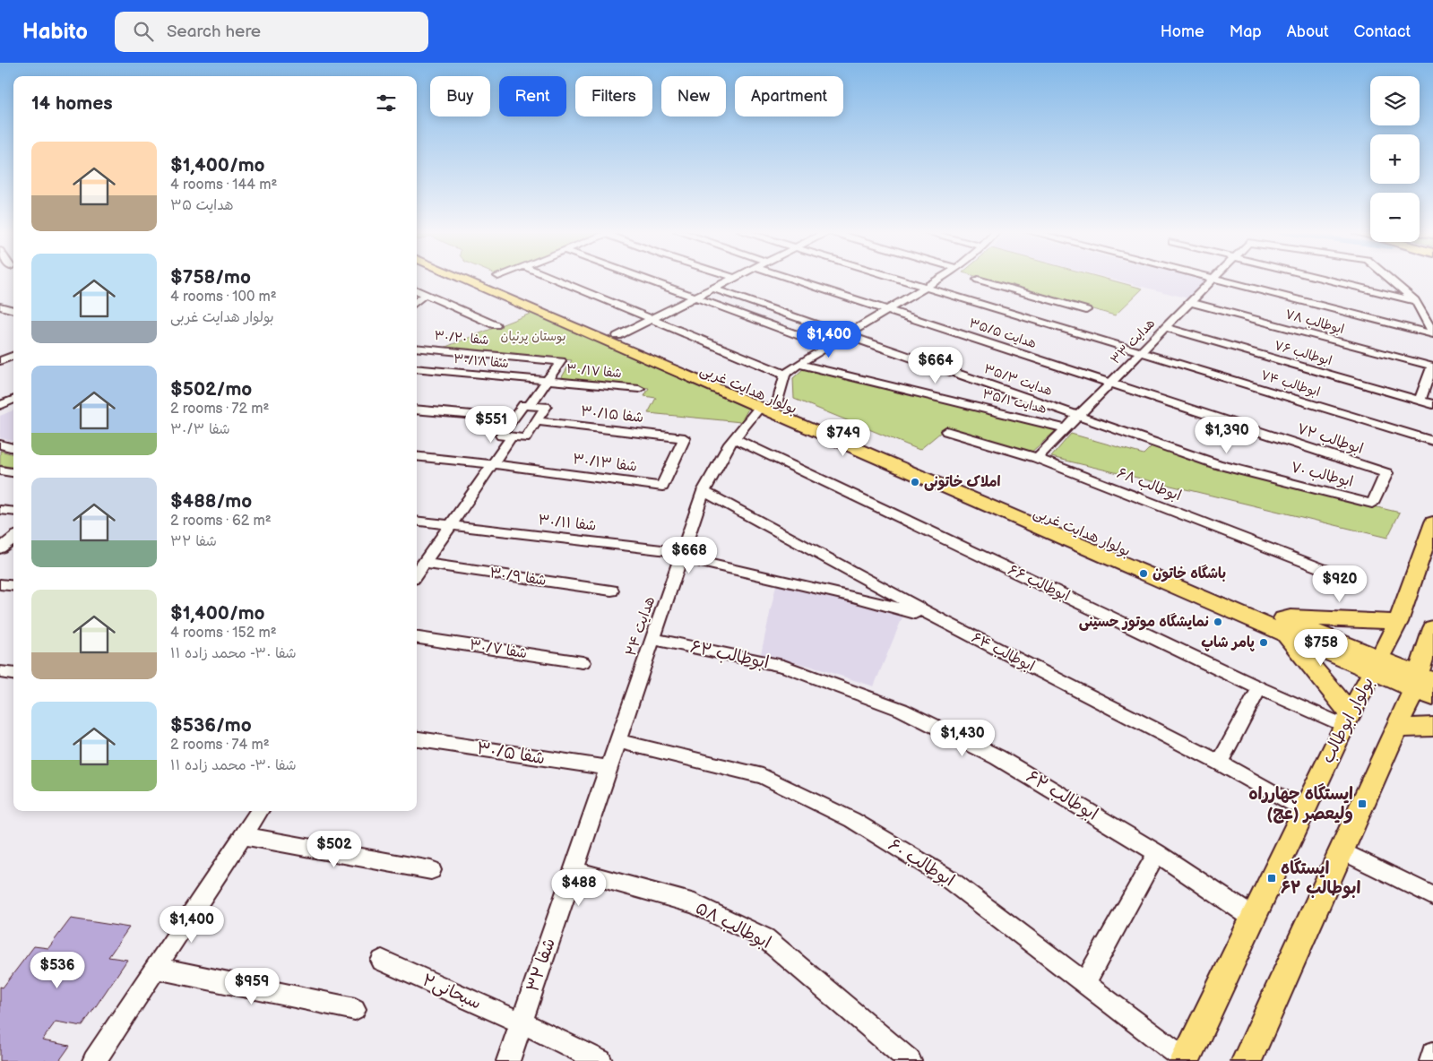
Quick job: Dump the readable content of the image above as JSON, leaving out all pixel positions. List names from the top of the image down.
{
  "streets": {
    "main road": ["بولوار هدایت غربی", "بولوار ابوطالب"],
    "street": [
      "ابوطالب ۷۸",
      "هدایت ۳۵/۵",
      "شفا ۳۰/۲۰",
      "هدایت ۳۳",
      "ابوطالب ۷۶",
      "شفا ۳۰/۱۸",
      "شفا ۳۰/۱۷",
      "هدایت ۳۵/۳",
      "ابوطالب ۷۴",
      "هدایت ۳۵/۱",
      "شفا ۳۰/۱۵",
      "ابوطالب ۷۲",
      "شفا ۳۰/۱۳",
      "ابوطالب ۷۰",
      "ابوطالب ۶۸",
      "شفا ۳۰/۱۱",
      "۳۰/۹ شفا",
      "ابوطالب ۶۶",
      "هدایت ۲۴",
      "۳۰/۷ شفا",
      "ابوطالب ۶۴",
      "ابوطالب ۶۲",
      "۳۰/۵ شفا",
      "ابوطالب ۶۰",
      "ابوطالب ۵۸",
      "شفا ۳۲",
      "سبحانی۲"
    ]
  },
  "crossings": [
    ["ابوطالب ۷۸", "هدایت ۳۳"],
    ["هدایت ۳۵/۵", "هدایت ۳۳"],
    ["هدایت ۳۵/۵", "ابوطالب ۷۲"],
    ["شفا ۳۰/۲۰", "شفا ۳۰/۱۸"],
    ["شفا ۳۰/۲۰", "شفا ۳۰/۱۷"],
    ["هدایت ۳۳", "ابوطالب ۷۶"],
    ["هدایت ۳۳", "هدایت ۳۵/۳"],
    ["هدایت ۳۳", "ابوطالب ۷۴"],
    ["هدایت ۳۳", "هدایت ۳۵/۱"],
    ["هدایت ۳۳", "ابوطالب ۷۲"],
    ["هدایت ۳۳", "ابوطالب ۷۰"],
    ["هدایت ۳۳", "ابوطالب ۶۸"],
    ["شفا ۳۰/۱۸", "شفا ۳۰/۱۷"],
    ["هدایت ۳۵/۳", "ابوطالب ۷۰"],
    ["بولوار هدایت غربی", "هدایت ۲۴"],
    ["بولوار هدایت غربی", "بولوار ابوطالب"],
    ["شفا ۳۰/۱۵", "شفا ۳۰/۱۳"],
    ["ابوطالب ۷۲", "ابوطالب ۷۰"],
    ["شفا ۳۰/۱۱", "هدایت ۲۴"],
    ["شفا ۳۰/۱۱", "ابوطالب ۶۴"],
    ["ابوطالب ۶۶", "هدایت ۲۴"],
    ["ابوطالب ۶۶", "بولوار ابوطالب"],
    ["هدایت ۲۴", "ابوطالب ۶۴"],
    ["هدایت ۲۴", "ابوطالب ۶۲"],
    ["هدایت ۲۴", "ابوطالب ۶۰"],
    ["هدایت ۲۴", "شفا ۳۲"],
    ["ابوطالب ۶۴", "بولوار ابوطالب"],
    ["ابوطالب ۶۲", "بولوار ابوطالب"],
    ["بولوار ابوطالب", "ابوطالب ۶۰"],
    ["۳۰/۵ شفا", "شفا ۳۲"],
    ["ابوطالب ۶۰", "شفا ۳۲"],
    ["ابوطالب ۵۸", "شفا ۳۲"],
    ["شفا ۳۲", "سبحانی۲"]
  ],
  "parks": ["بوستان پرنیان"],
  "places": {
    "other": [
      "املاک خاتونی",
      "باشگاه خاتون",
      "نمایشگاه موتور حسینی",
      "پامر شاپ"
    ],
    "transit": ["ایستگاه چهارراه ولیعصر (عج)", "ایستگاه ابوطالب ۶۲"]
  },
  "page": {
    "header": "Habito",
    "search": "Search here",
    "nav": [
      "Home",
      "Map",
      "About",
      "Contact"
    ],
    "map_buttons": ["+", "−"],
    "chip": [
      "Buy",
      "Rent",
      "Filters",
      "New",
      "Apartment"
    ],
    "heading": "14 homes",
    "list": [
      {
        "name": "$1,400/mo",
        "note": "4 rooms · 144 m² · هدایت ۳۵"
      },
      {
        "name": "$758/mo",
        "note": "4 rooms · 100 m² · بولوار هدایت غربی"
      },
      {
        "name": "$502/mo",
        "note": "2 rooms · 72 m² · ۳۰/۳ شفا"
      },
      {
        "name": "$488/mo",
        "note": "2 rooms · 62 m² · شفا ۳۲"
      },
      {
        "name": "$1,400/mo",
        "note": "4 rooms · 152 m² · شفا ۳۰- محمد زاده ۱۱"
      },
      {
        "name": "$536/mo",
        "note": "2 rooms · 74 m² · شفا ۳۰- محمد زاده ۱۱"
      }
    ],
    "price": [
      "$1,400",
      "$664",
      "$551",
      "$1,390",
      "$749",
      "$668",
      "$920",
      "$758",
      "$1,430",
      "$502",
      "$488",
      "$1,400",
      "$536",
      "$959"
    ]
  }
}
